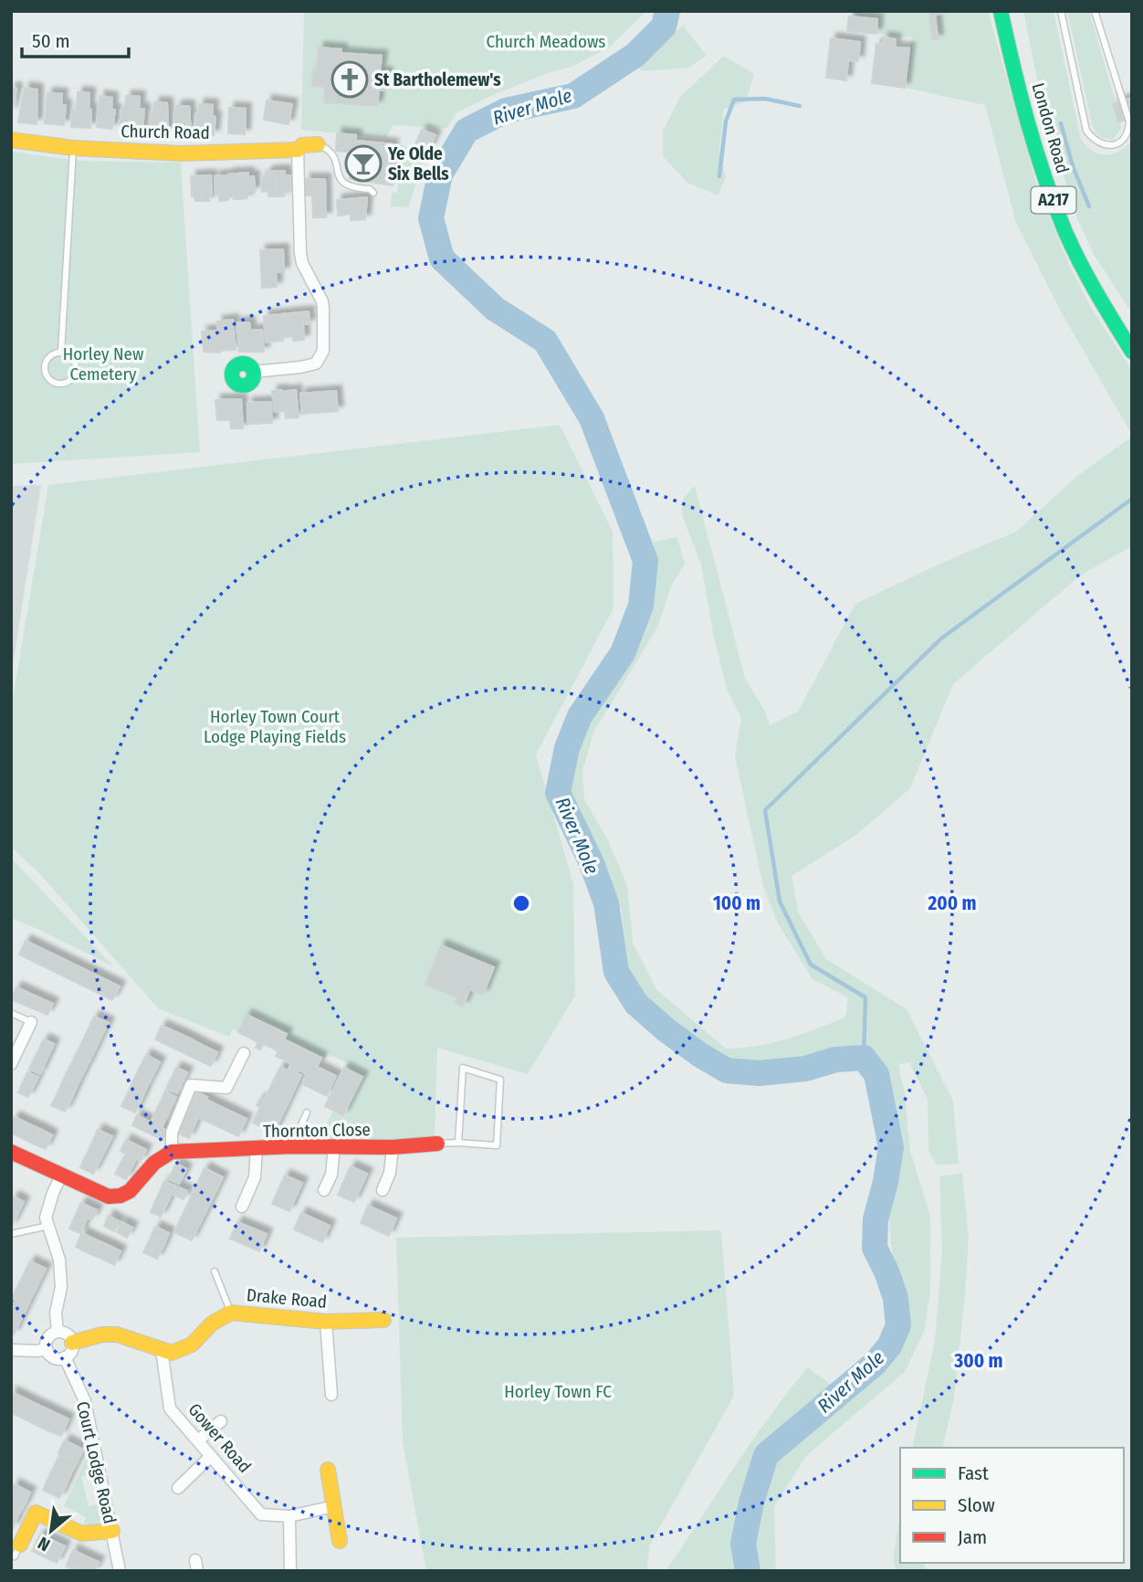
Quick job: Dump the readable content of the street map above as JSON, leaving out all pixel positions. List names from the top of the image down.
{
  "streets": {
    "street": [
      "London Road",
      "Church Road",
      "A217",
      "Thornton Close",
      "Drake Road",
      "Gower Road",
      "Court Lodge Road"
    ]
  },
  "crossings": [
    ["Drake Road", "Gower Road"]
  ],
  "water": ["River Mole"],
  "parks": [
    "Church Meadows",
    "Horley New Cemetery",
    "Horley Town Court Lodge Playing Fields",
    "Horley Town FC"
  ],
  "places": {
    "church": ["St Bartholemew's"],
    "bar": ["Ye Olde Six Bells"]
  },
  "legend": ["Fast", "Slow", "Jam"],
  "scale_bar": "50 m",
  "north": "bottom left",
  "rings": ["100 m", "200 m", "300 m"]
}
